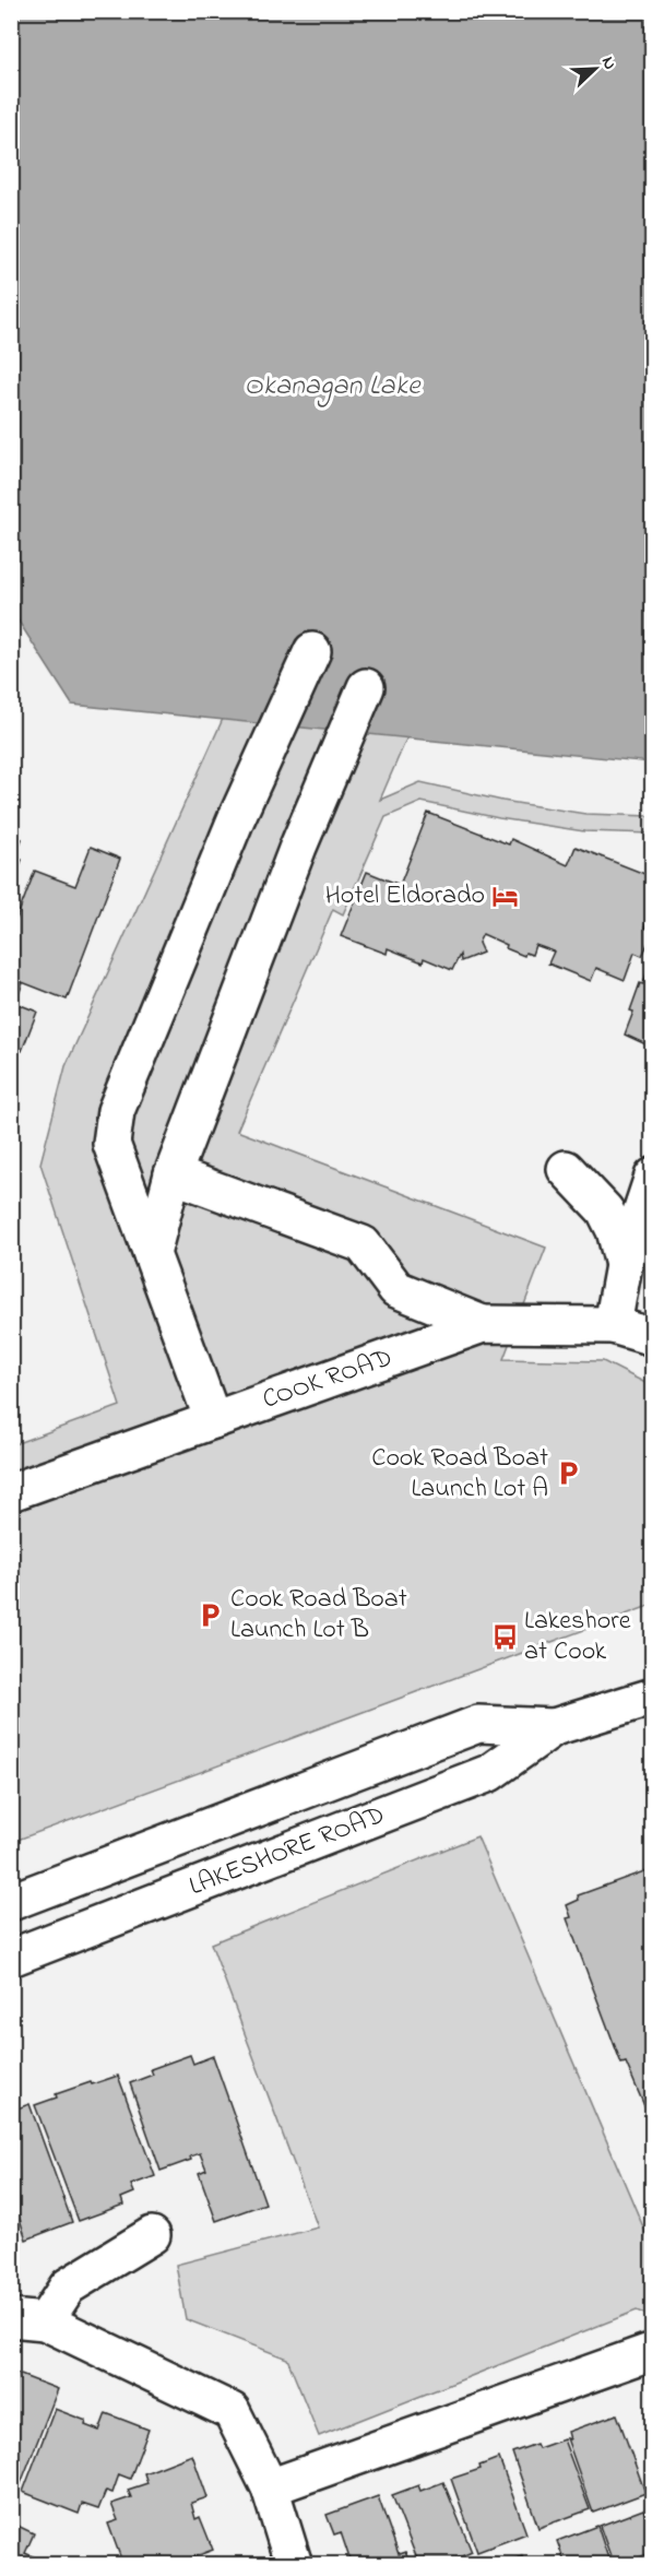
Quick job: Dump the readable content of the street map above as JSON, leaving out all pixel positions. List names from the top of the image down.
{
  "streets": {
    "main road": ["COOK ROAD", "LAKESHORE ROAD"]
  },
  "water": ["Okanagan Lake"],
  "places": {
    "hotel": ["Hotel Eldorado"],
    "parking": ["Cook Road Boat Launch Lot A", "Cook Road Boat Launch Lot B"],
    "bus stop": ["Lakeshore at Cook"]
  },
  "north": "top right"
}
